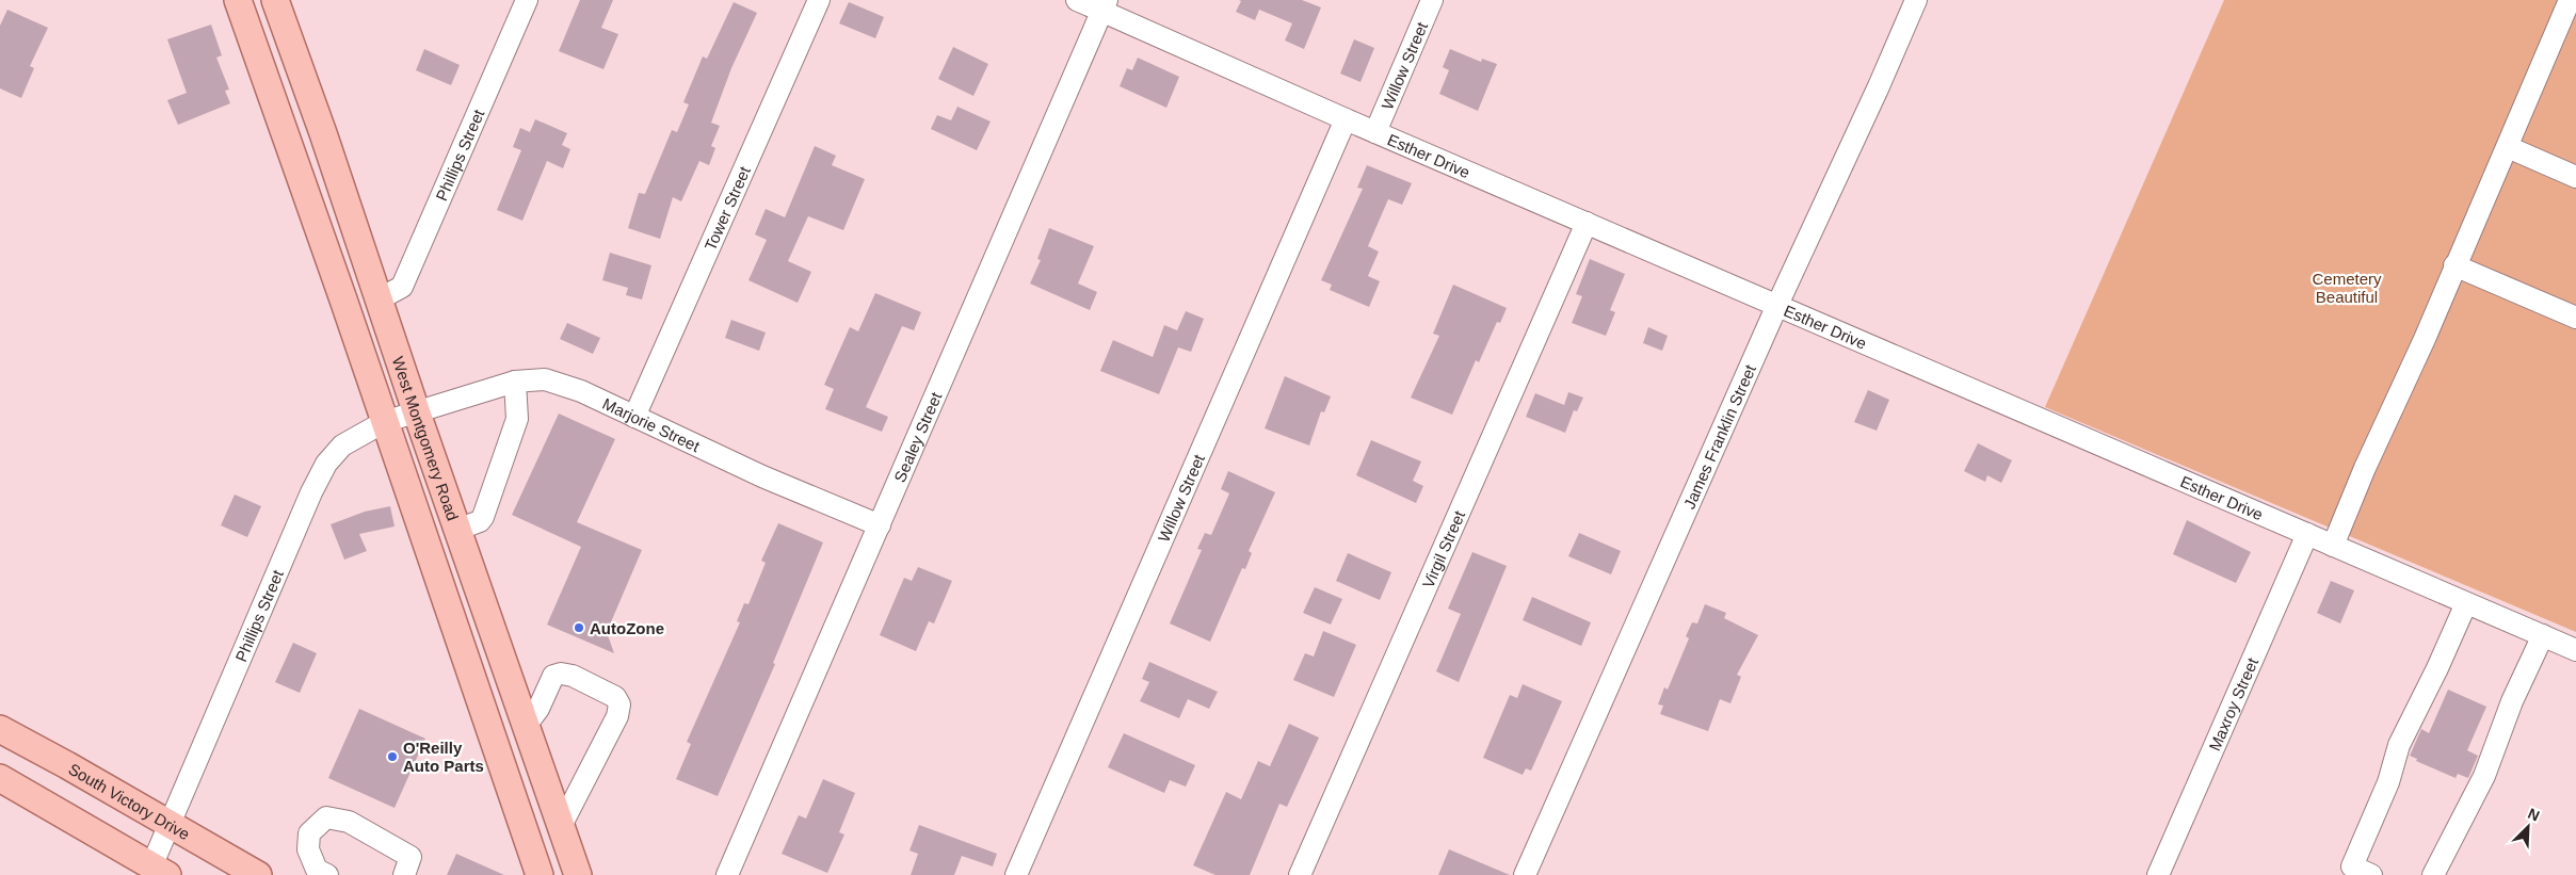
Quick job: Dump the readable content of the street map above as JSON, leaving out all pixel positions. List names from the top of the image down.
{
  "streets": {
    "main road": ["West Montgomery Road", "South Victory Drive"],
    "street": [
      "Willow Street",
      "Phillips Street",
      "Esther Drive",
      "Tower Street",
      "Marjorie Street",
      "James Franklin Street",
      "Sealey Street",
      "Virgil Street",
      "Maxroy Street"
    ]
  },
  "crossings": [
    ["Willow Street", "Esther Drive"],
    ["Phillips Street", "Marjorie Street"],
    ["Phillips Street", "West Montgomery Road"],
    ["Phillips Street", "South Victory Drive"],
    ["Esther Drive", "James Franklin Street"],
    ["Esther Drive", "Sealey Street"],
    ["Esther Drive", "Virgil Street"],
    ["Esther Drive", "Maxroy Street"],
    ["Tower Street", "Marjorie Street"],
    ["Marjorie Street", "West Montgomery Road"],
    ["Marjorie Street", "Sealey Street"]
  ],
  "parks": ["Cemetery Beautiful"],
  "places": ["AutoZone", "O'Reilly Auto Parts"],
  "north": "top right"
}
